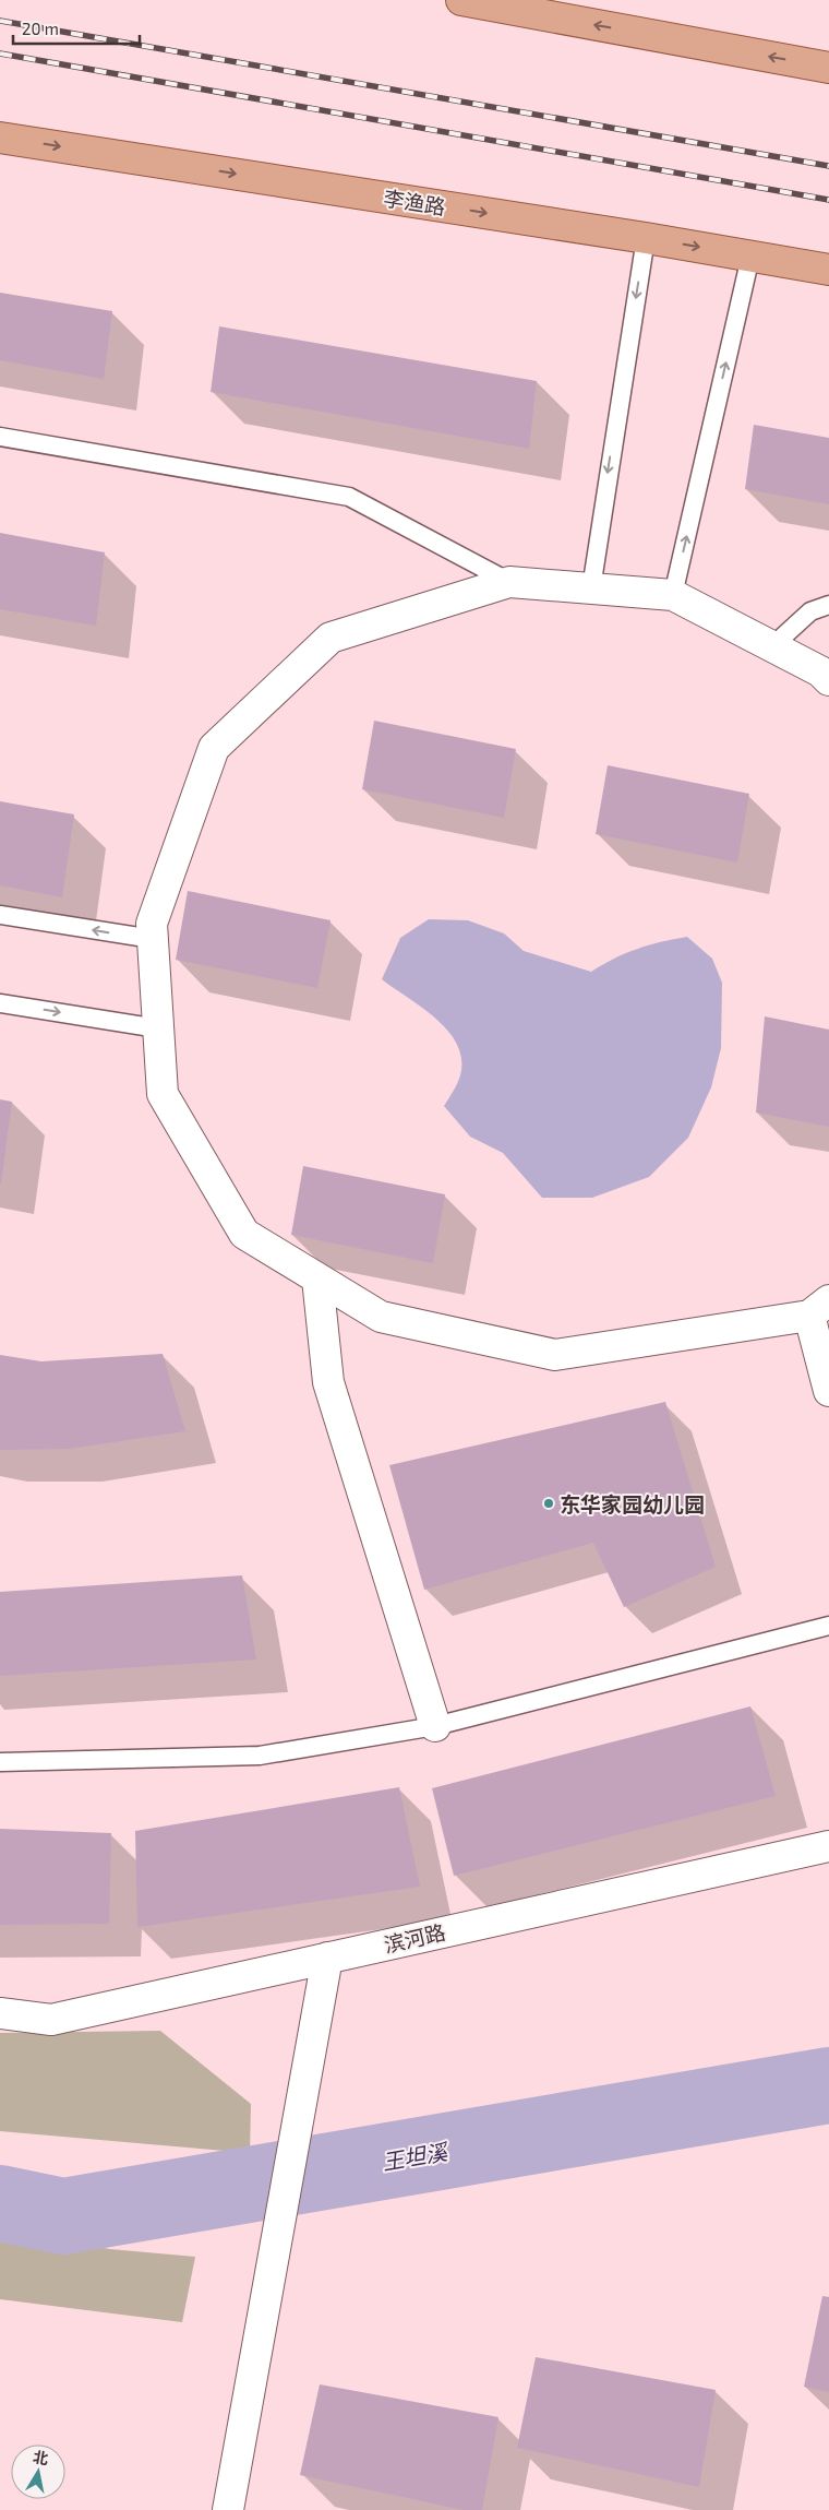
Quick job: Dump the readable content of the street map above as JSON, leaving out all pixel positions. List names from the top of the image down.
{
  "streets": {
    "main road": ["李渔路"],
    "street": ["滨河路"]
  },
  "water": ["王坦溪"],
  "places": ["东华家园幼儿园"],
  "scale_bar": "20 m",
  "north": "top"
}
